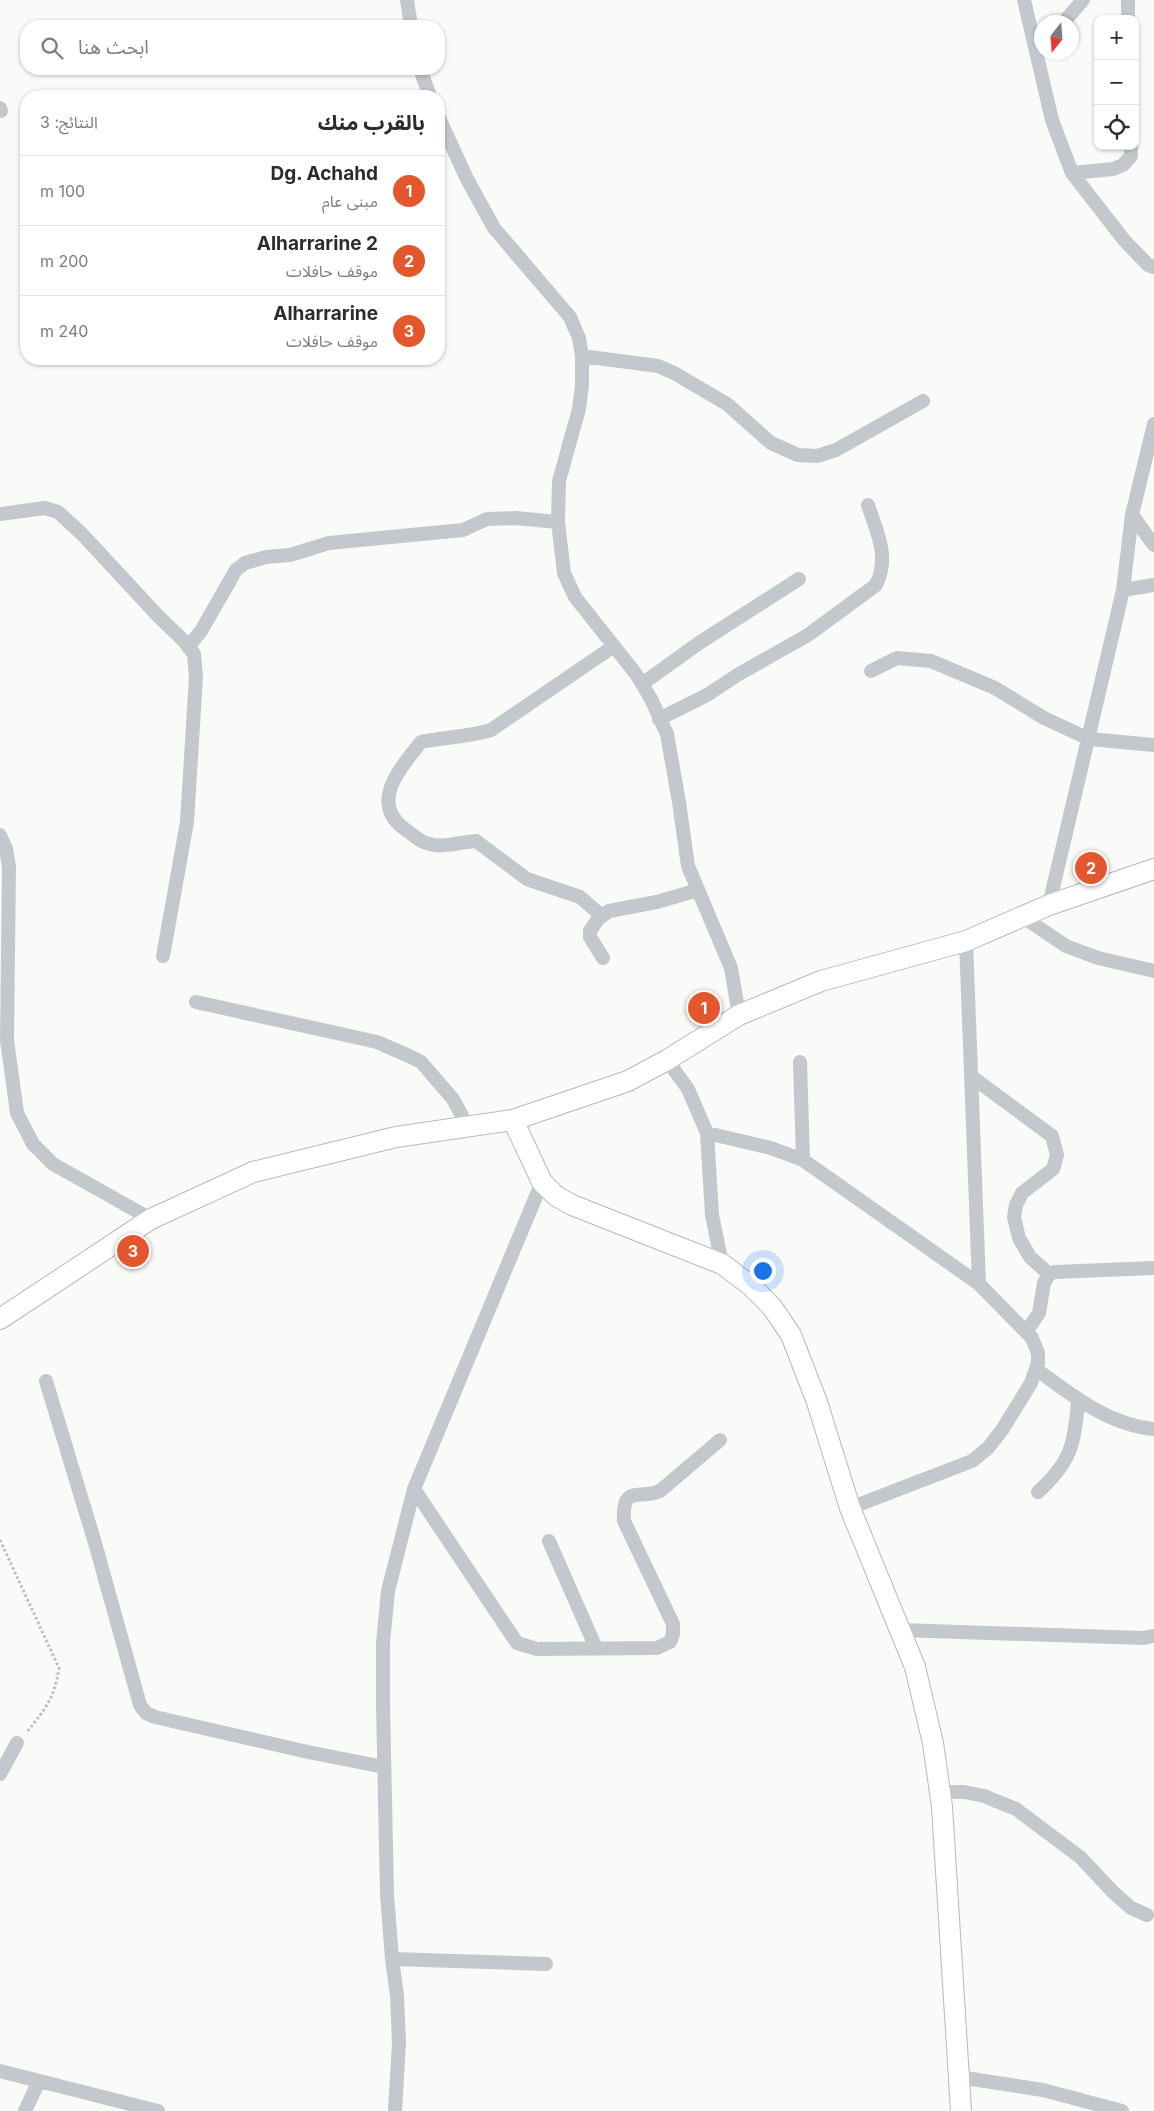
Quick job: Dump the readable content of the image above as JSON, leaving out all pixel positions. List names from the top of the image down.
{
  "north": "bottom",
  "page": {
    "map_buttons": ["+", "−"],
    "search": "ابحث هنا",
    "heading": ["بالقرب منك", "النتائج: 3"],
    "list": [
      {
        "mark": "1",
        "name": "Dg. Achahd",
        "note": "مبنى عام",
        "value": "100 m"
      },
      {
        "mark": "2",
        "name": "Alharrarine 2",
        "note": "موقف حافلات",
        "value": "200 m"
      },
      {
        "mark": "3",
        "name": "Alharrarine",
        "note": "موقف حافلات",
        "value": "240 m"
      }
    ],
    "pins": ["2", "1", "3"]
  }
}
